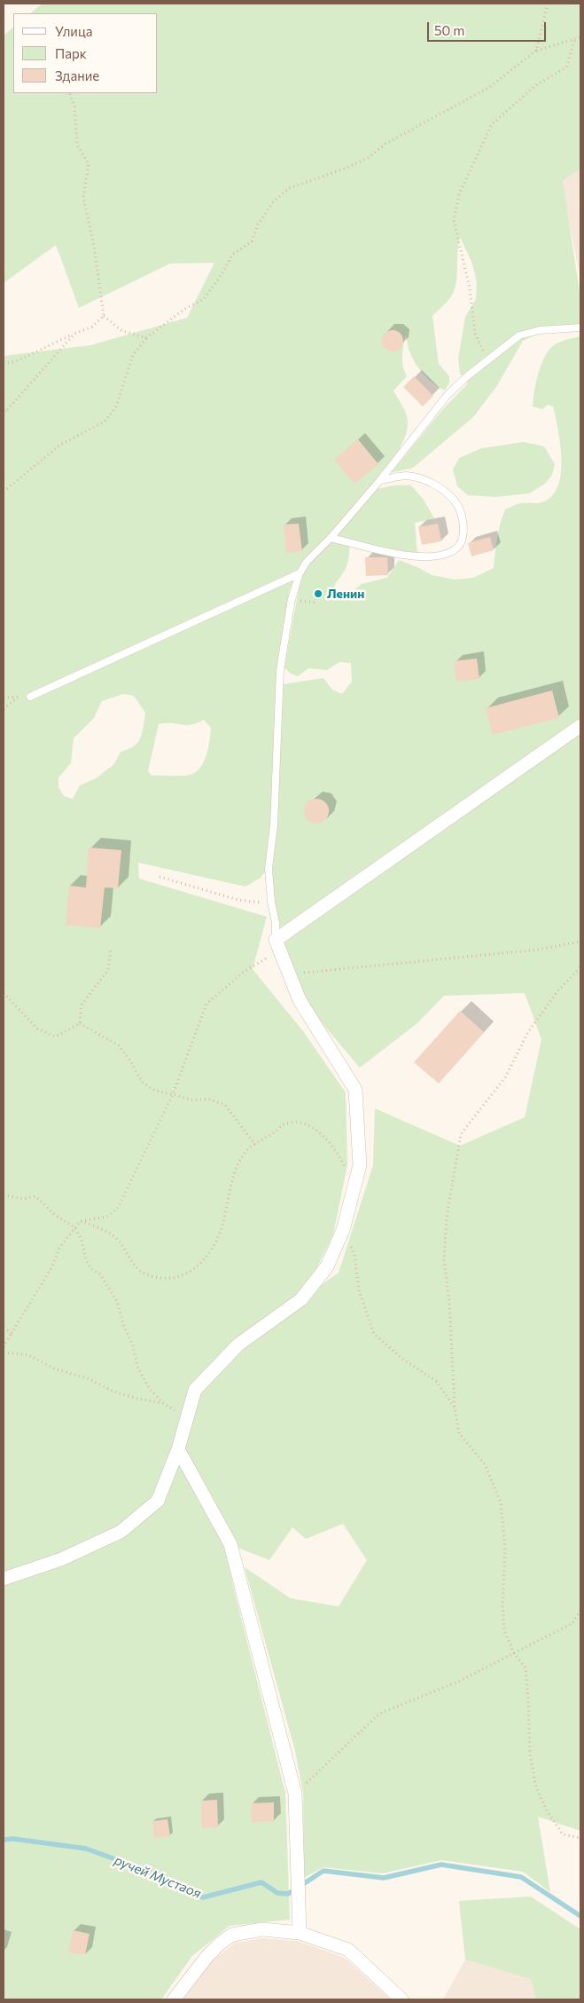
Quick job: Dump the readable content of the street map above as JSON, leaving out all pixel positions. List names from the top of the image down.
{
  "water": ["ручей Мустаоя"],
  "places": ["Ленин"],
  "legend": ["Улица", "Парк", "Здание"],
  "scale_bar": "50 m"
}
